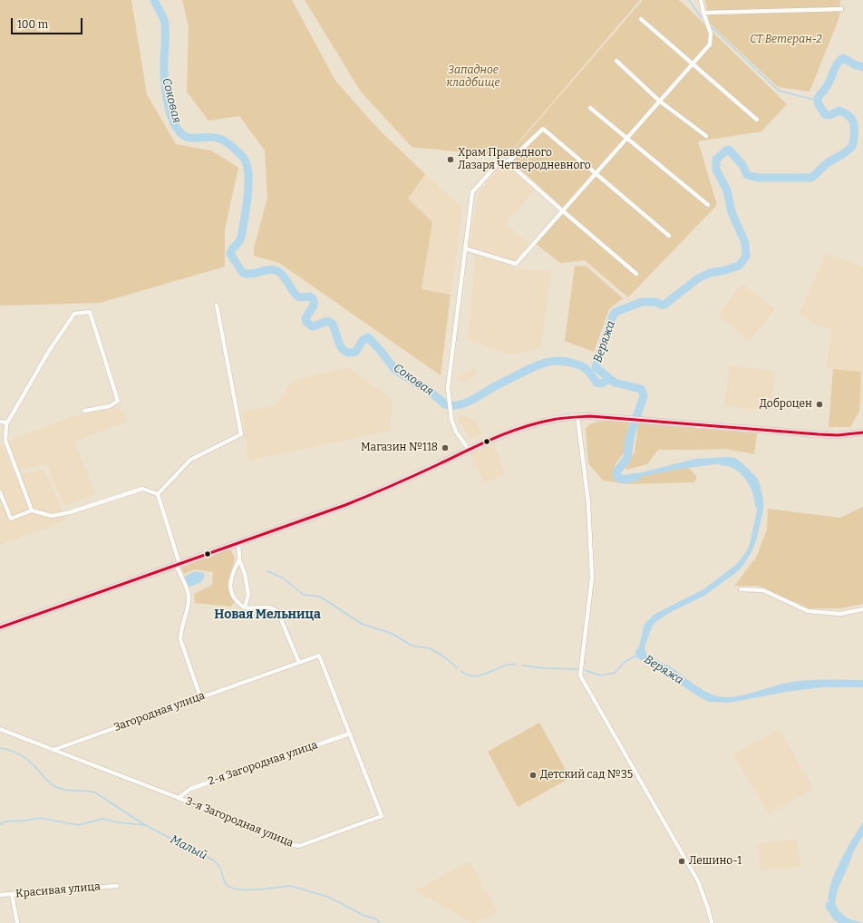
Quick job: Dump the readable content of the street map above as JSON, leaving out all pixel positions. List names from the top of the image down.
{
  "streets": {
    "street": [
      "Загородная улица",
      "2-я Загородная улица",
      "3-я Загородная улица",
      "Красивая улица"
    ]
  },
  "crossings": [
    ["Загородная улица", "2-я Загородная улица"],
    ["Загородная улица", "3-я Загородная улица"],
    ["2-я Загородная улица", "3-я Загородная улица"]
  ],
  "districts": ["Новая Мельница"],
  "water": ["Соковая", "Веряжа", "Малый"],
  "parks": ["СТ Ветеран-2", "Западное кладбище"],
  "places": [
    "Храм Праведного Лазаря Четверодневного",
    "Доброцен",
    "Магазин №118",
    "Детский сад №35",
    "Лешино-1"
  ],
  "scale_bar": "100 m"
}
